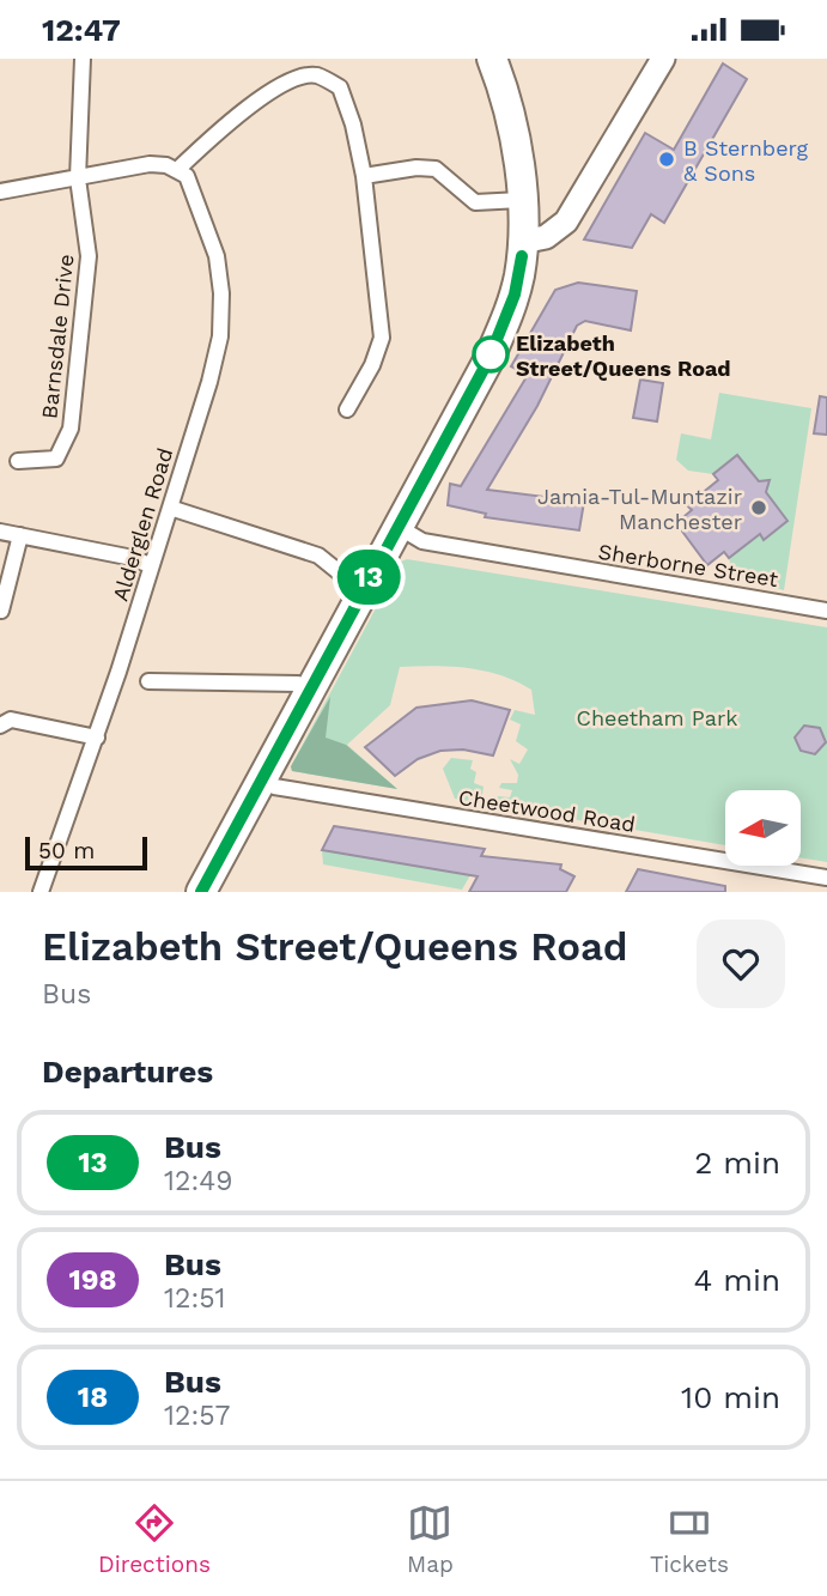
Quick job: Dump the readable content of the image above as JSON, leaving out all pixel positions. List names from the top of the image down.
{
  "streets": {
    "street": [
      "Barnsdale Drive",
      "Alderglen Road",
      "Sherborne Street",
      "Cheetwood Road"
    ]
  },
  "parks": ["Cheetham Park"],
  "places": ["B Sternberg & Sons", "Elizabeth Street/Queens Road", "Jamia-Tul-Muntazir Manchester"],
  "lines": ["bus line 13"],
  "scale_bar": "50 m",
  "north": "left",
  "page": {
    "status": "12:47",
    "on_map": "13",
    "scale": "50 m",
    "heading": [
      ["Elizabeth Street/Queens Road", "Bus"],
      "Departures"
    ],
    "list": [
      {
        "mark": "13",
        "name": "Bus",
        "note": "12:49",
        "value": "2 min"
      },
      {
        "mark": "198",
        "name": "Bus",
        "note": "12:51",
        "value": "4 min"
      },
      {
        "mark": "18",
        "name": "Bus",
        "note": "12:57",
        "value": "10 min"
      }
    ],
    "tabs": ["Directions", "Map", "Tickets"]
  }
}
